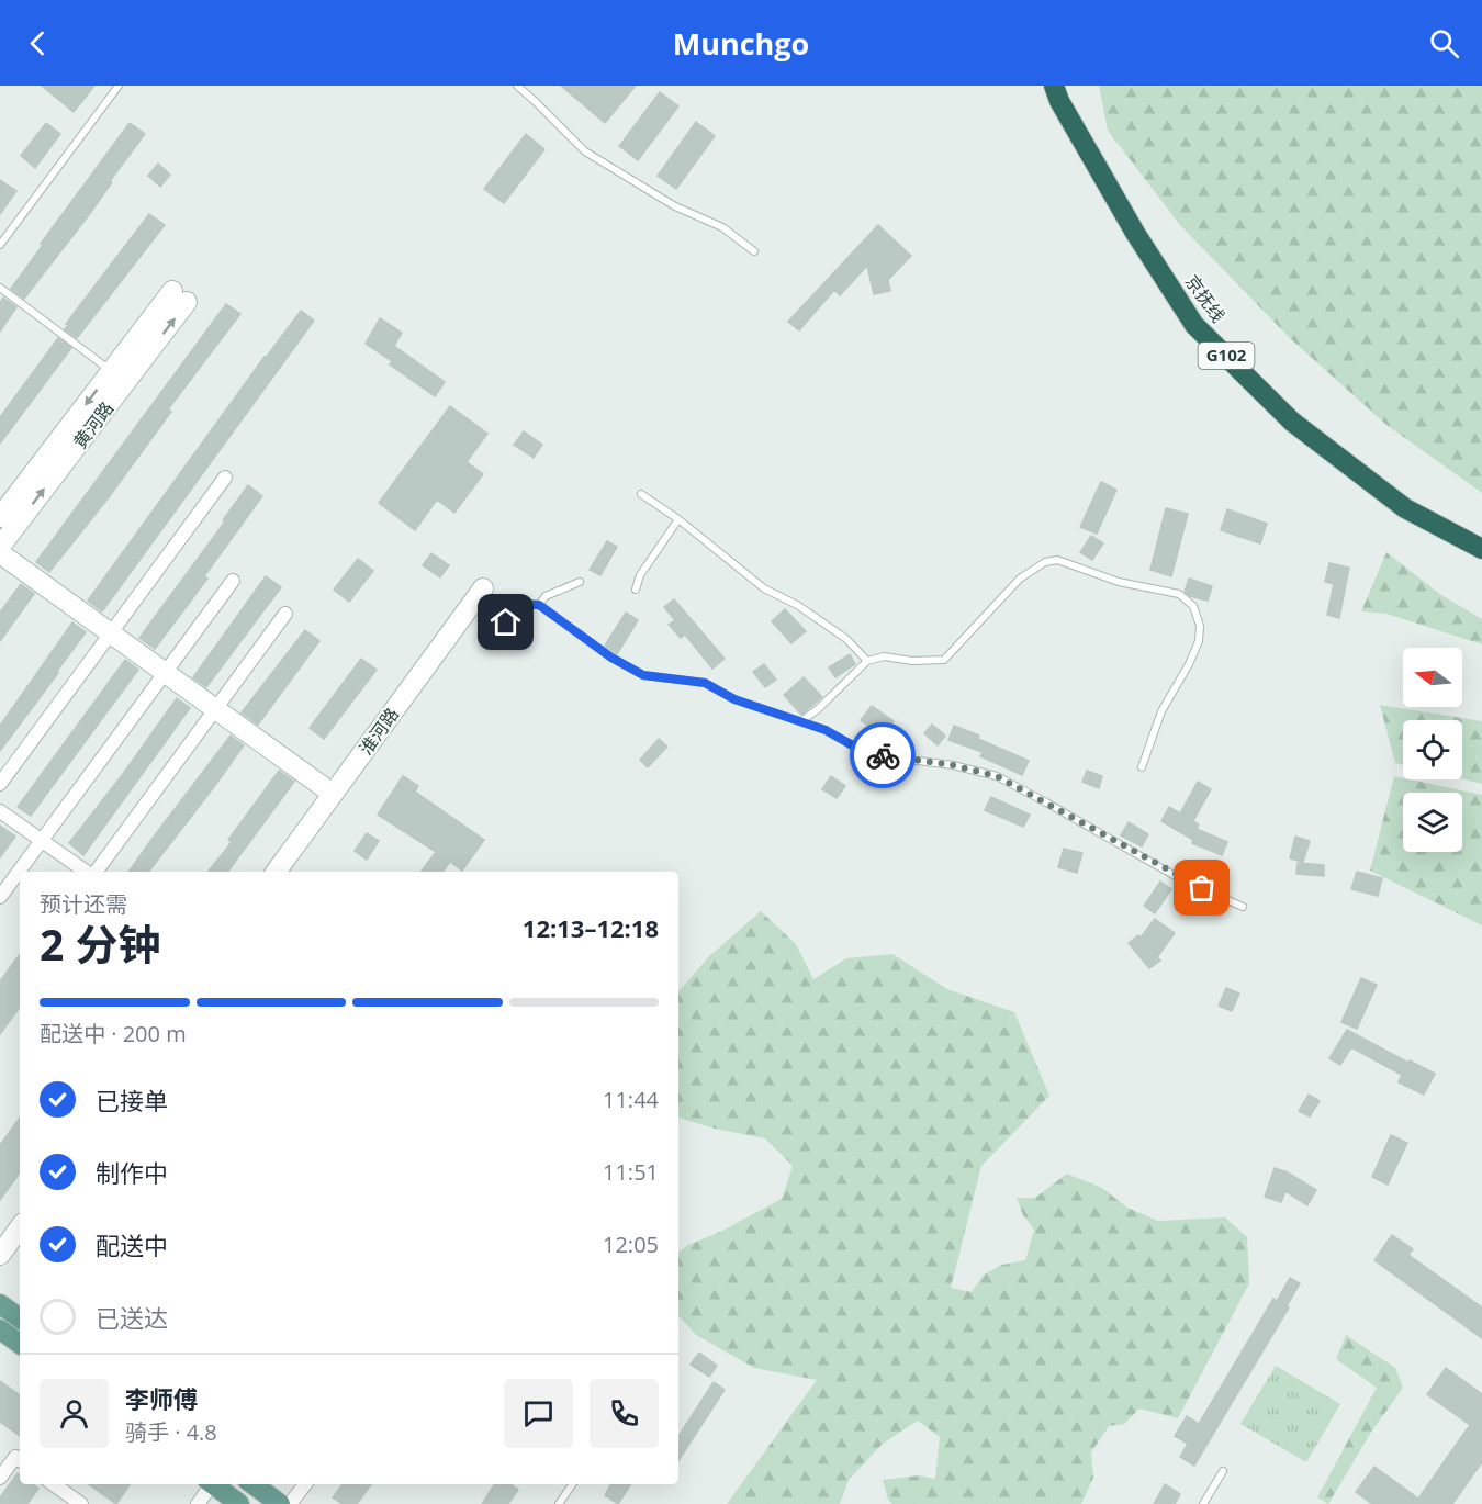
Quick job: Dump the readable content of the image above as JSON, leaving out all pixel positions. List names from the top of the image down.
{
  "streets": {
    "highway": ["京抚线", "G102"],
    "street": ["黄河路", "淮河路"]
  },
  "north": "left",
  "page": {
    "header": "Munchgo",
    "heading": ["2 分钟", "预计还需", "12:13–12:18"],
    "panel": ["李师傅", "骑手 · 4.8"],
    "bar": "配送中 · 200 m",
    "list": [
      ["已接单", "11:44"],
      ["制作中", "11:51"],
      ["配送中", "12:05"],
      "已送达"
    ]
  }
}
